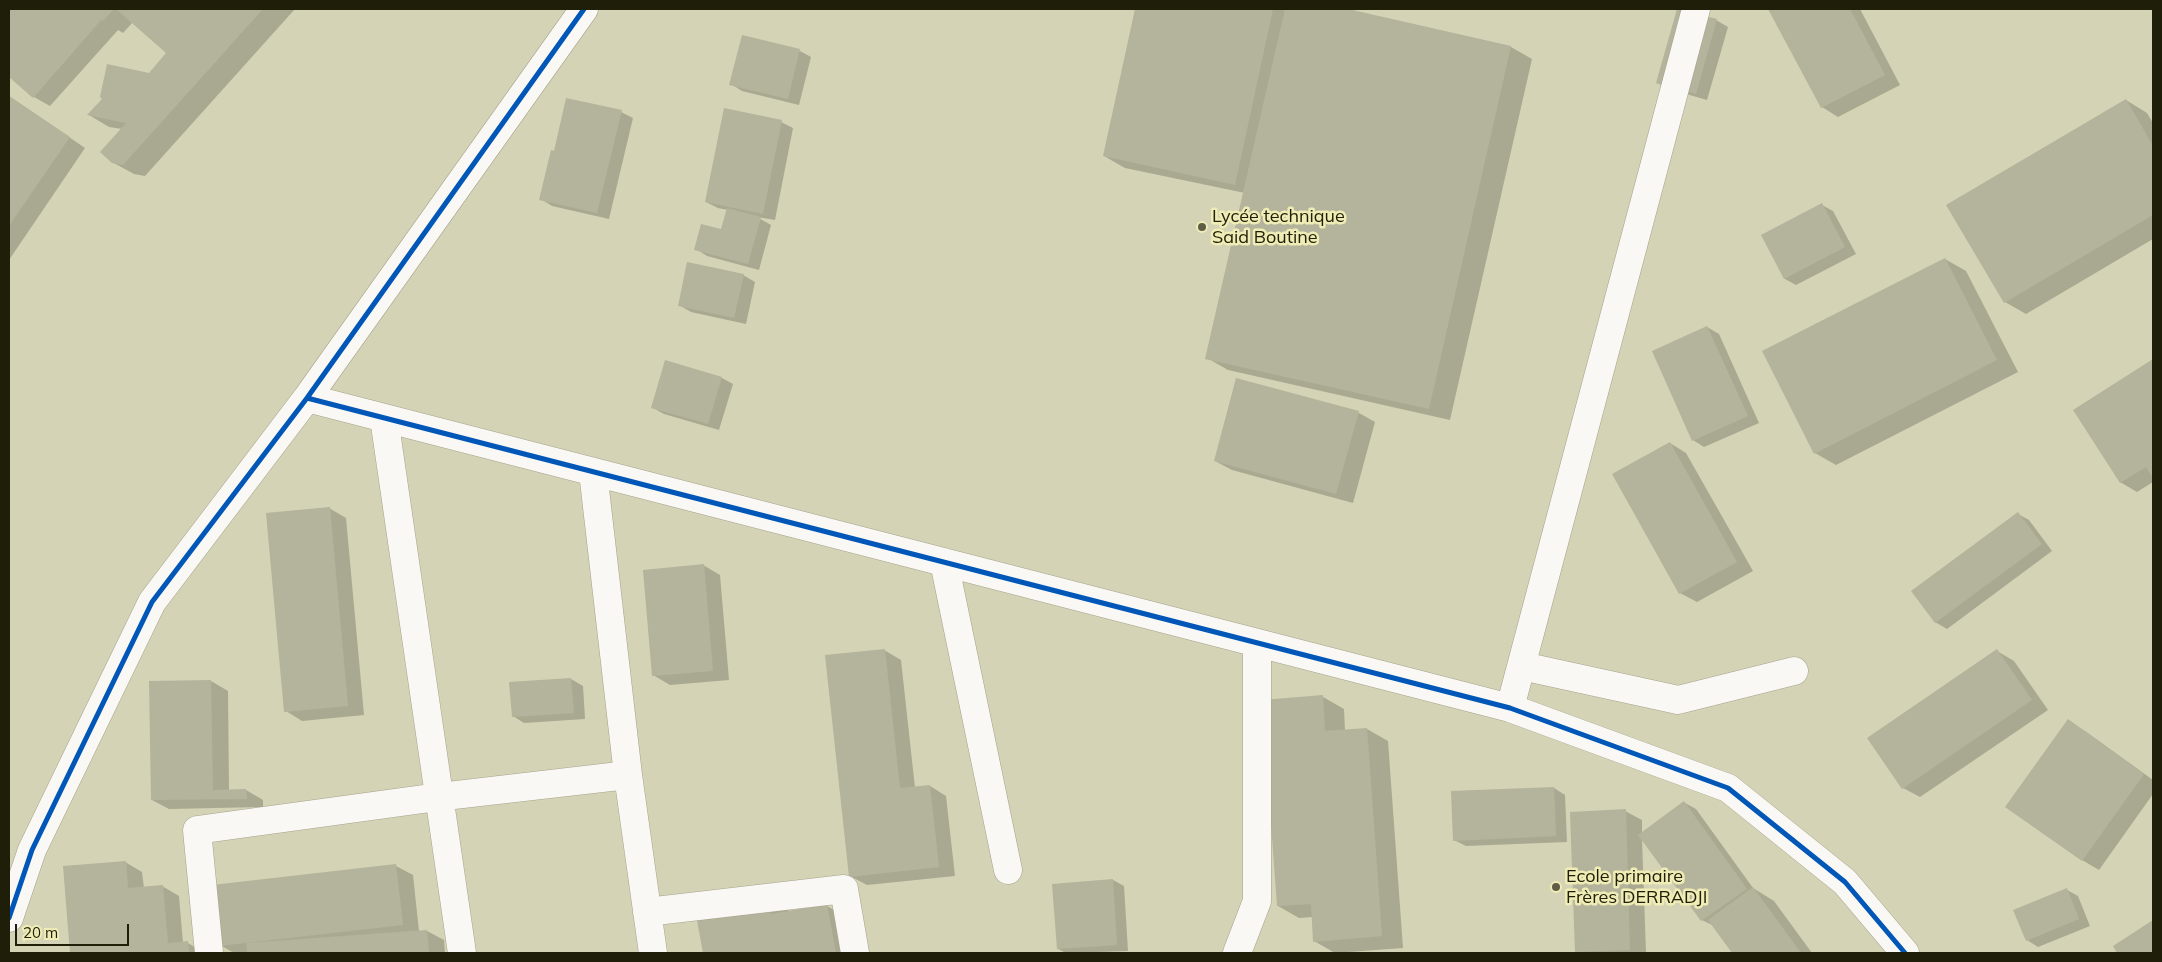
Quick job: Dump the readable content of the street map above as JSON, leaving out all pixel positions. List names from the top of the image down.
{
  "places": ["Lycée technique Said Boutine", "Ecole primaire Frères DERRADJI"],
  "scale_bar": "20 m"
}
